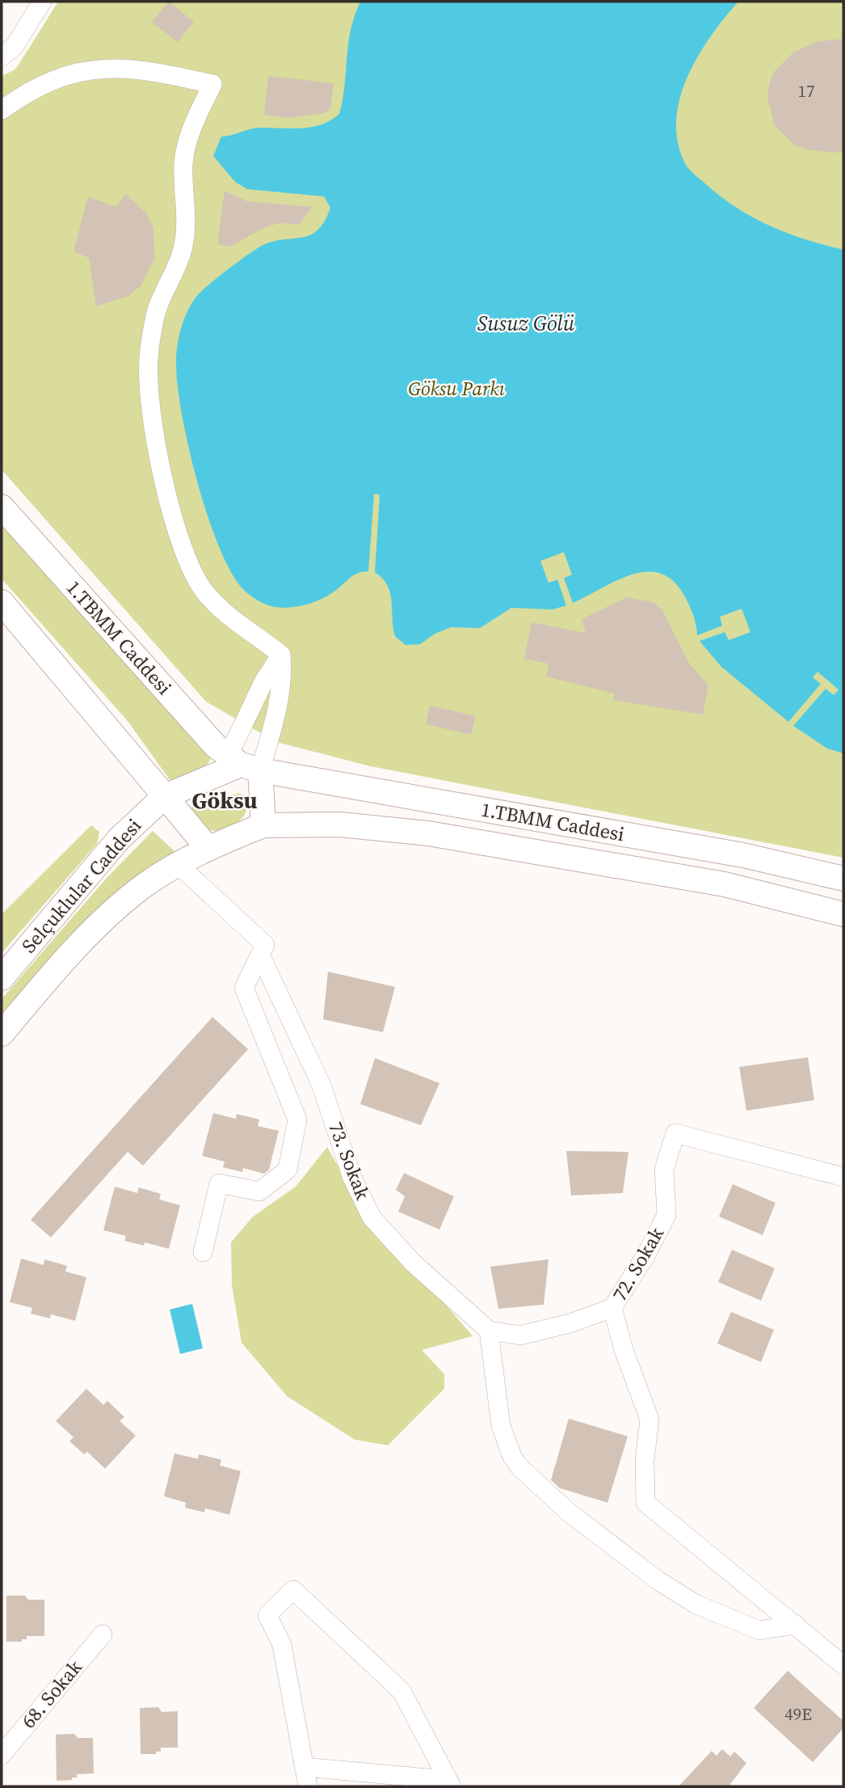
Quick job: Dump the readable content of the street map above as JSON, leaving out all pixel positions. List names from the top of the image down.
{
  "streets": {
    "main road": ["1.TBMM Caddesi", "Selçuklular Caddesi"],
    "street": ["73. Sokak", "72. Sokak", "68. Sokak"]
  },
  "crossings": [
    ["1.TBMM Caddesi", "Selçuklular Caddesi"],
    ["Selçuklular Caddesi", "73. Sokak"],
    ["73. Sokak", "72. Sokak"]
  ],
  "districts": ["Göksu"],
  "water": ["Susuz Gölü"],
  "parks": ["Göksu Parkı"],
  "house_numbers": ["17", "49E"]
}
